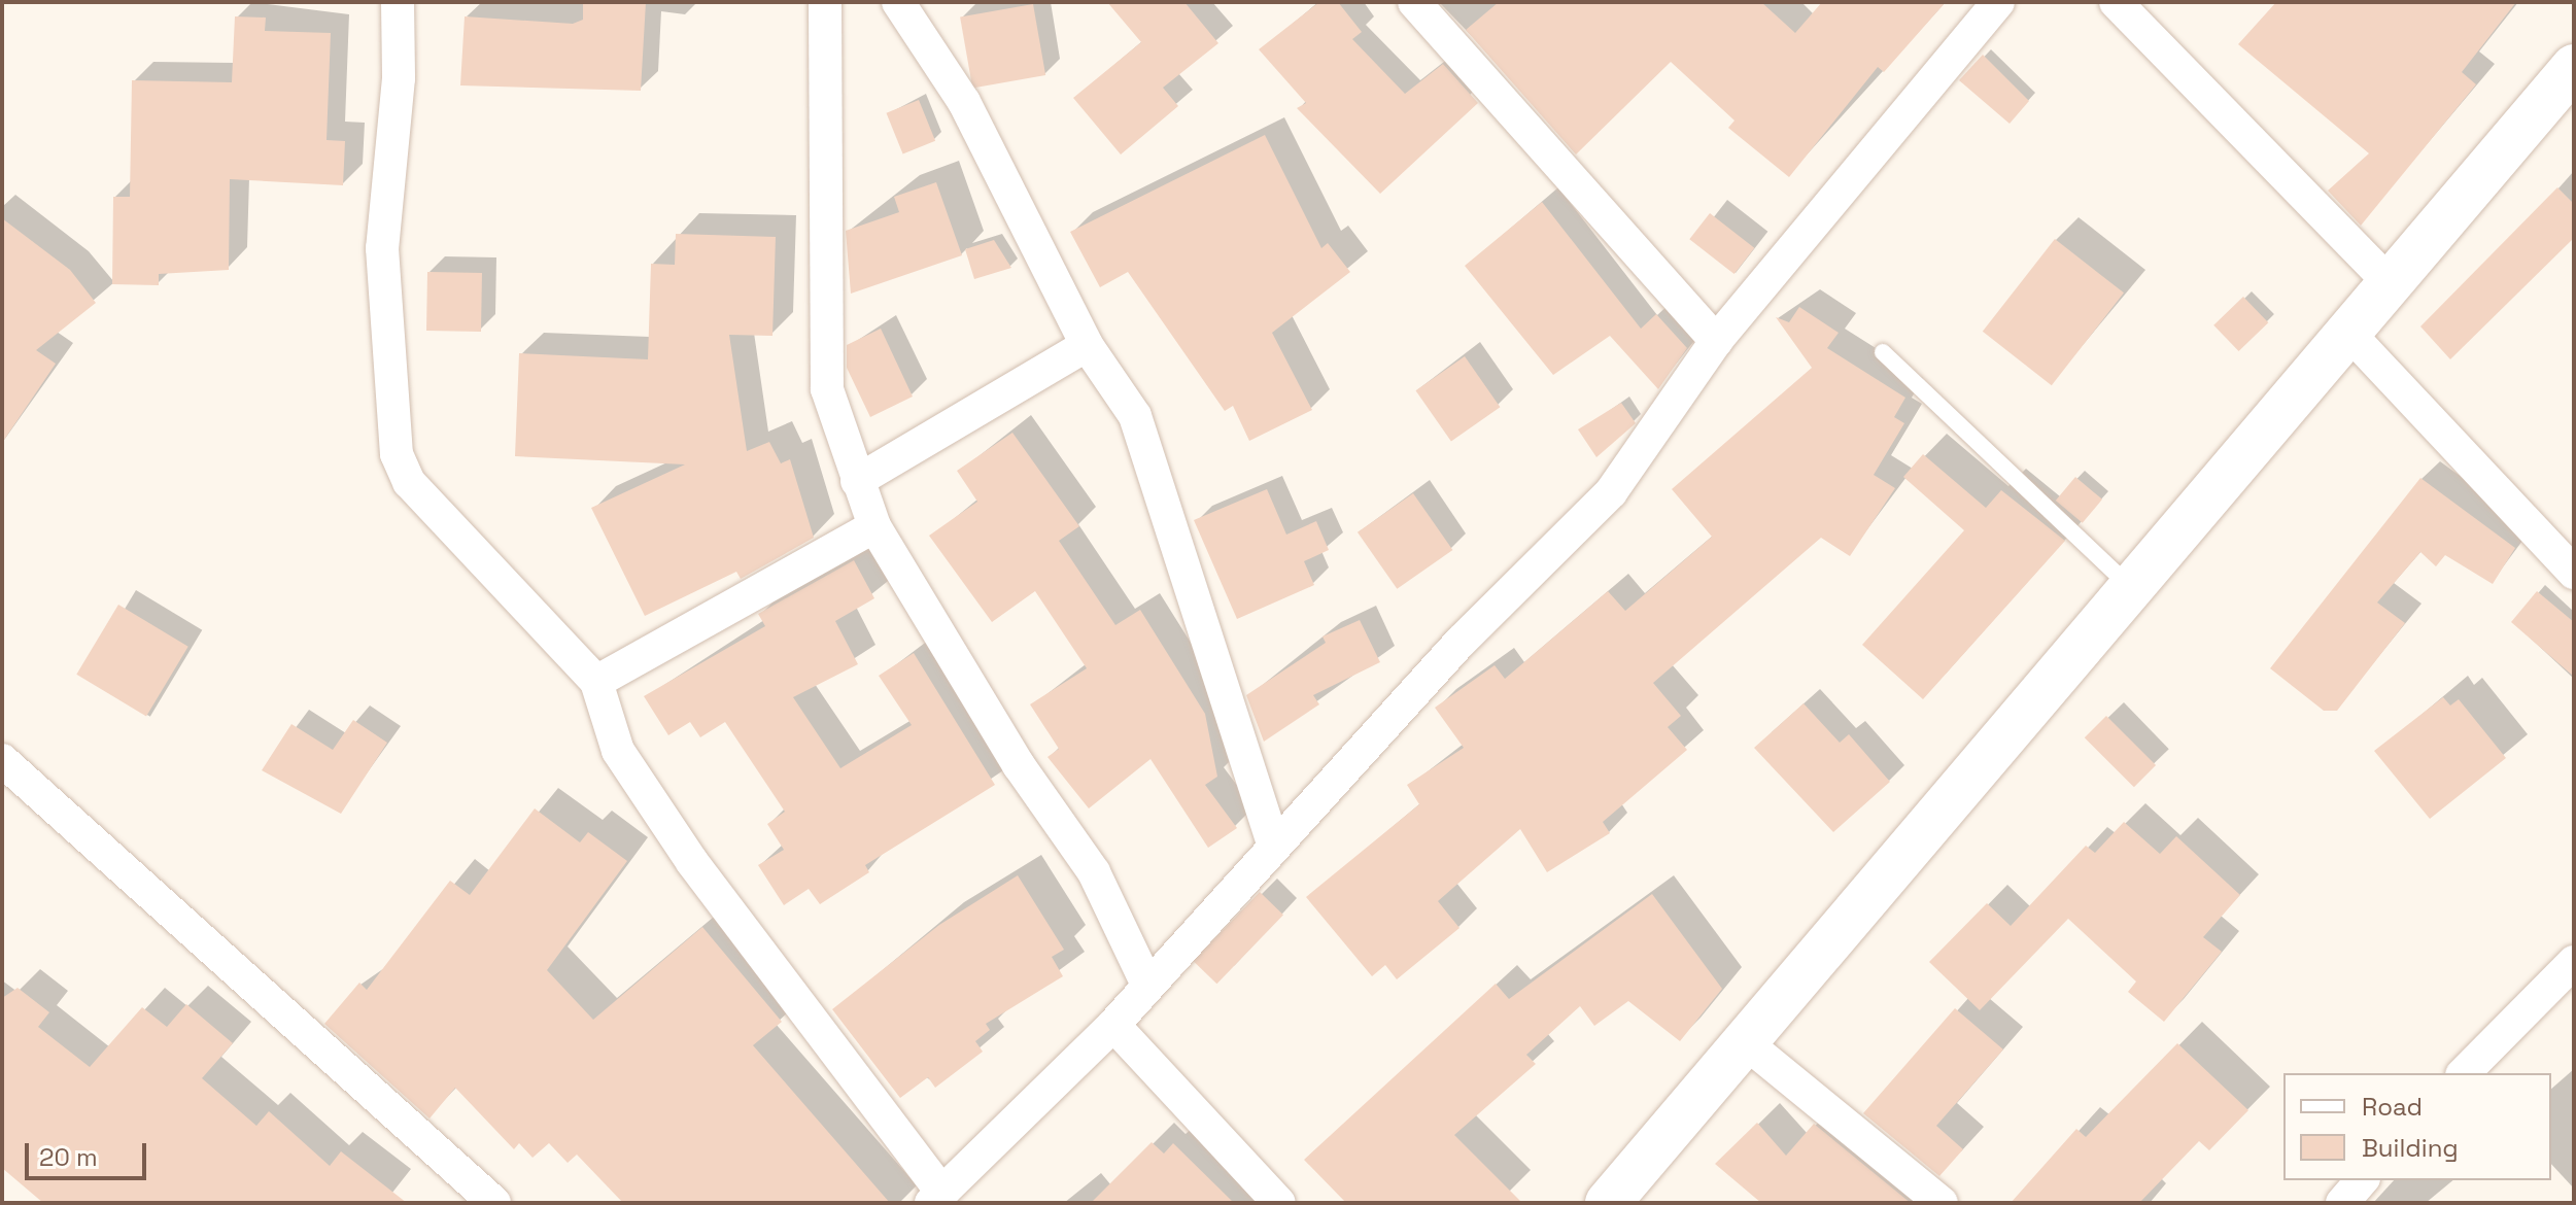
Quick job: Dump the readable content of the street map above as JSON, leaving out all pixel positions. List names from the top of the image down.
{
  "legend": ["Road", "Building"],
  "scale_bar": "20 m"
}
